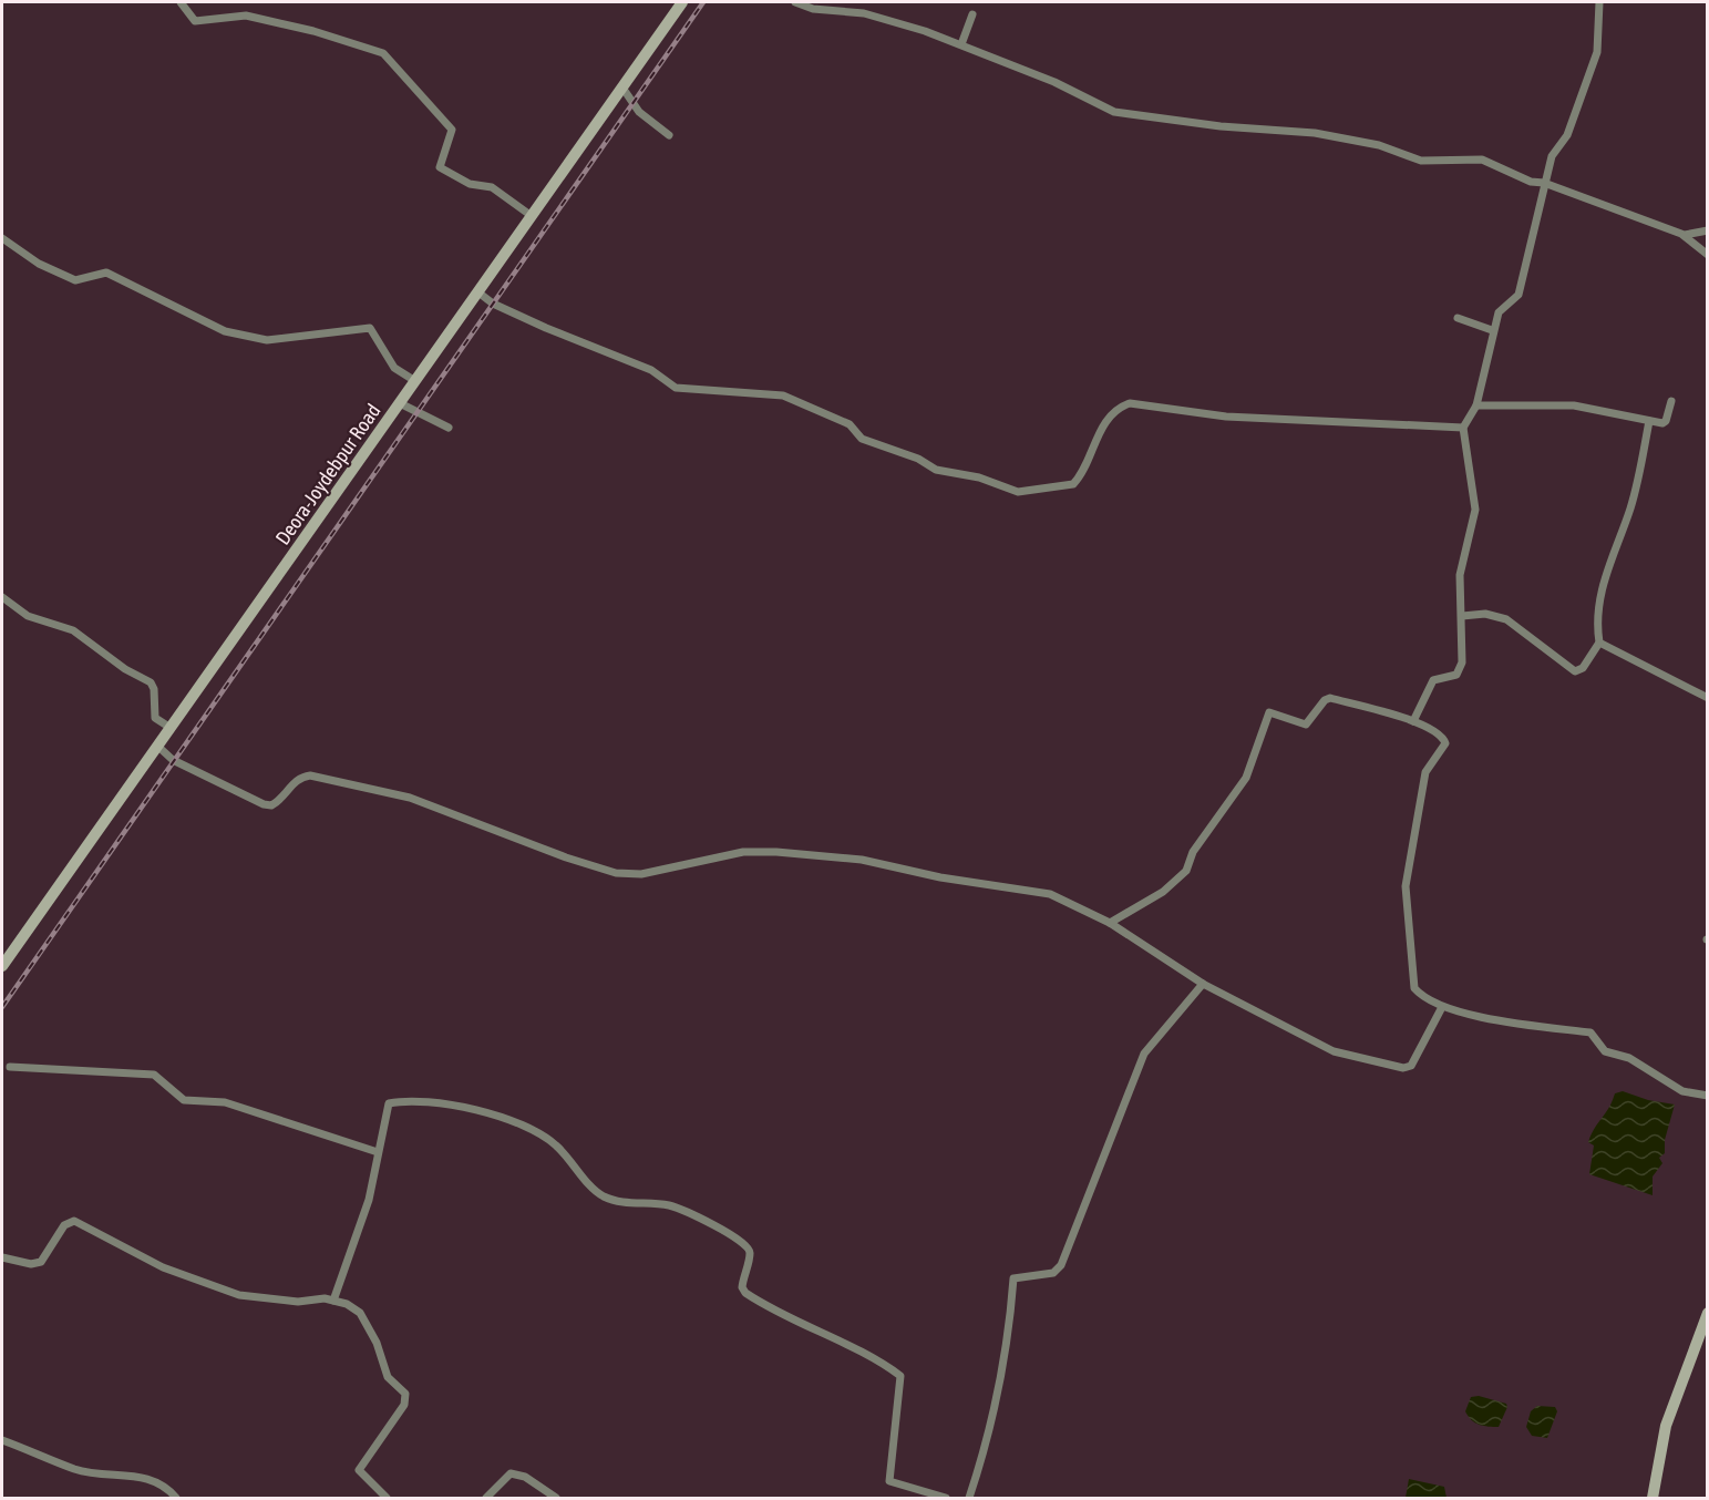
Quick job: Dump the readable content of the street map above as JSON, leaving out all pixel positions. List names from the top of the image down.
{
  "streets": {
    "street": ["Deora-Joydebpur Road"]
  }
}
